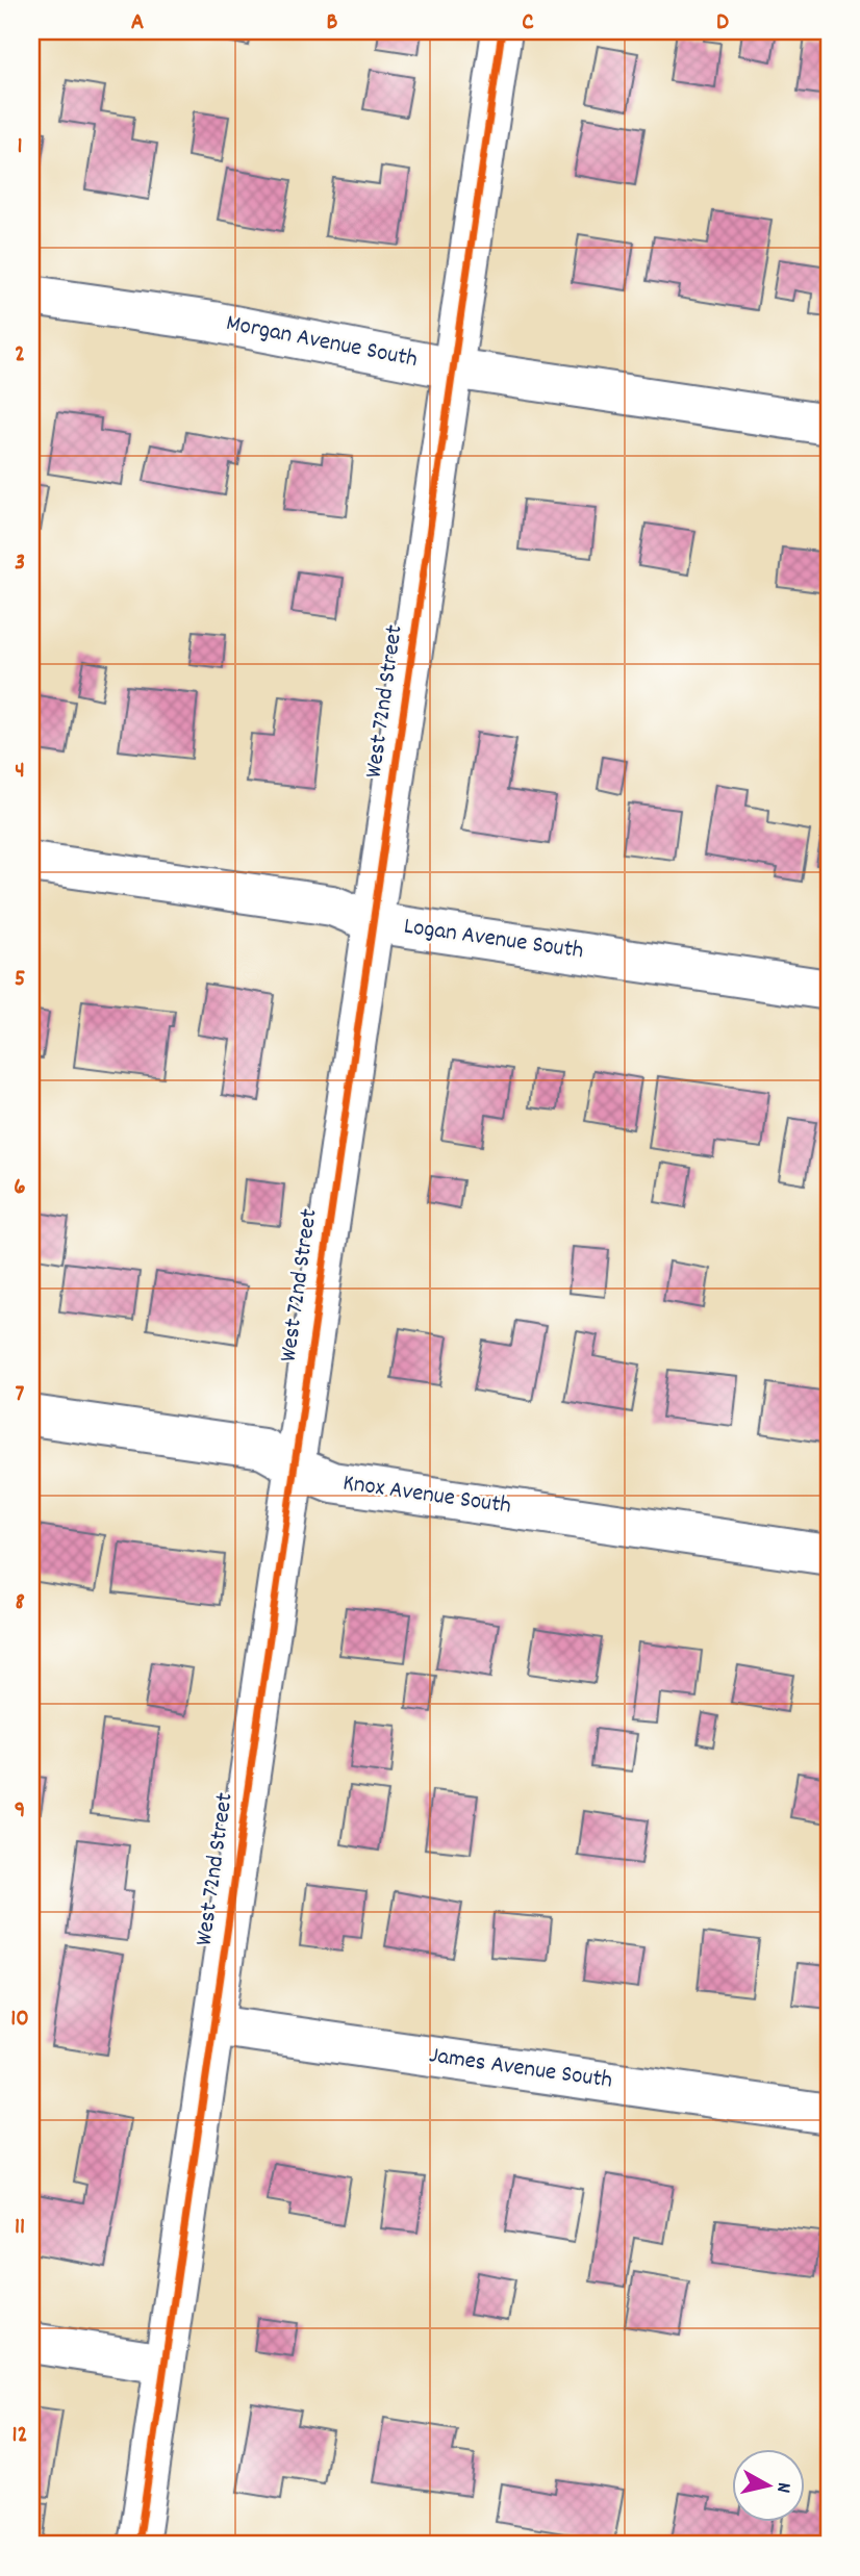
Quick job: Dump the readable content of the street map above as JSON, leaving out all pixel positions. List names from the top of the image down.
{
  "streets": {
    "street": [
      "Morgan Avenue South",
      "West 72nd Street",
      "Logan Avenue South",
      "Knox Avenue South",
      "James Avenue South"
    ]
  },
  "crossings": [
    ["Morgan Avenue South", "West 72nd Street"],
    ["West 72nd Street", "Logan Avenue South"],
    ["West 72nd Street", "Knox Avenue South"],
    ["West 72nd Street", "James Avenue South"]
  ],
  "north": "right",
  "grid": {
    "columns": [
      "A",
      "B",
      "C",
      "D"
    ],
    "rows": [
      "1",
      "2",
      "3",
      "4",
      "5",
      "6",
      "7",
      "8",
      "9",
      "10",
      "11",
      "12"
    ]
  }
}
